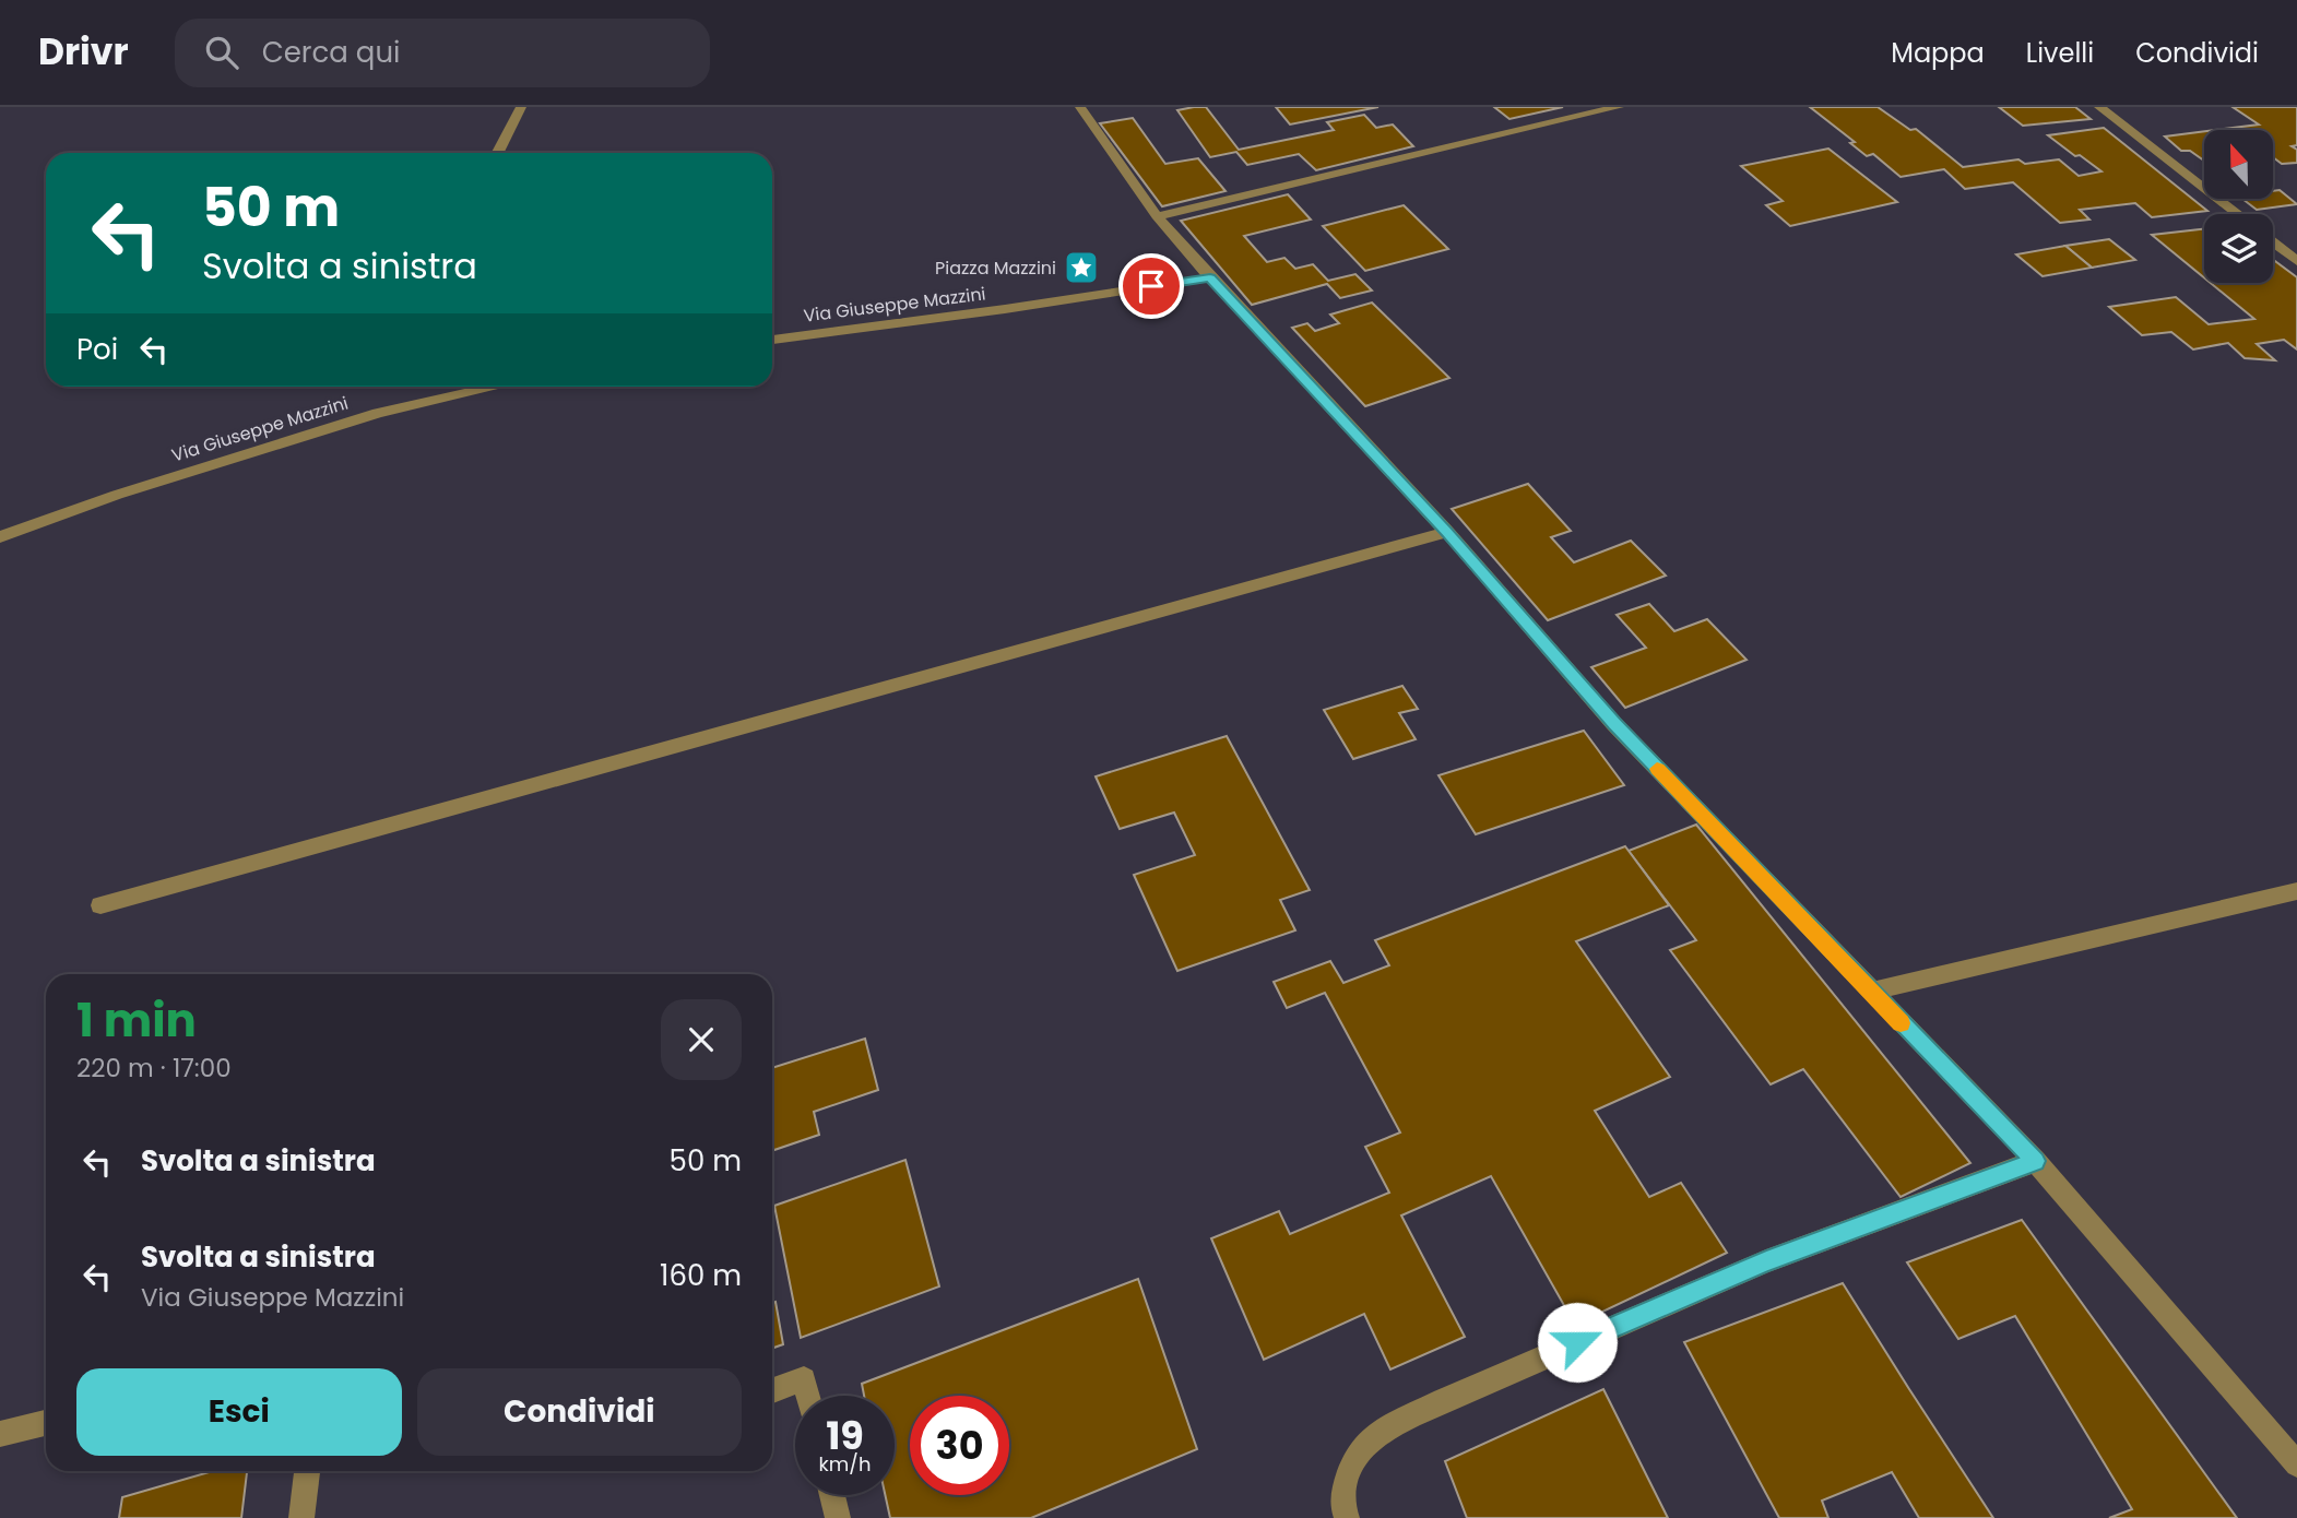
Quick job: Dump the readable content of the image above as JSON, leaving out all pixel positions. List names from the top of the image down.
{
  "streets": {
    "street": ["Via Giuseppe Mazzini"]
  },
  "places": {
    "place": ["Piazza Mazzini"]
  },
  "north": "top",
  "page": {
    "header": "Drivr",
    "search": "Cerca qui",
    "nav": ["Mappa", "Livelli", "Condividi"],
    "turn": ["50 m", "Svolta a sinistra"],
    "then": "Poi",
    "heading": ["1 min", "220 m · 17:00"],
    "list": [
      {
        "name": "Svolta a sinistra",
        "value": "50 m"
      },
      {
        "name": "Svolta a sinistra",
        "note": "Via Giuseppe Mazzini",
        "value": "160 m"
      }
    ],
    "buttons": ["Esci", "Condividi"],
    "speed": "19 km/h",
    "limit": "30"
  }
}
